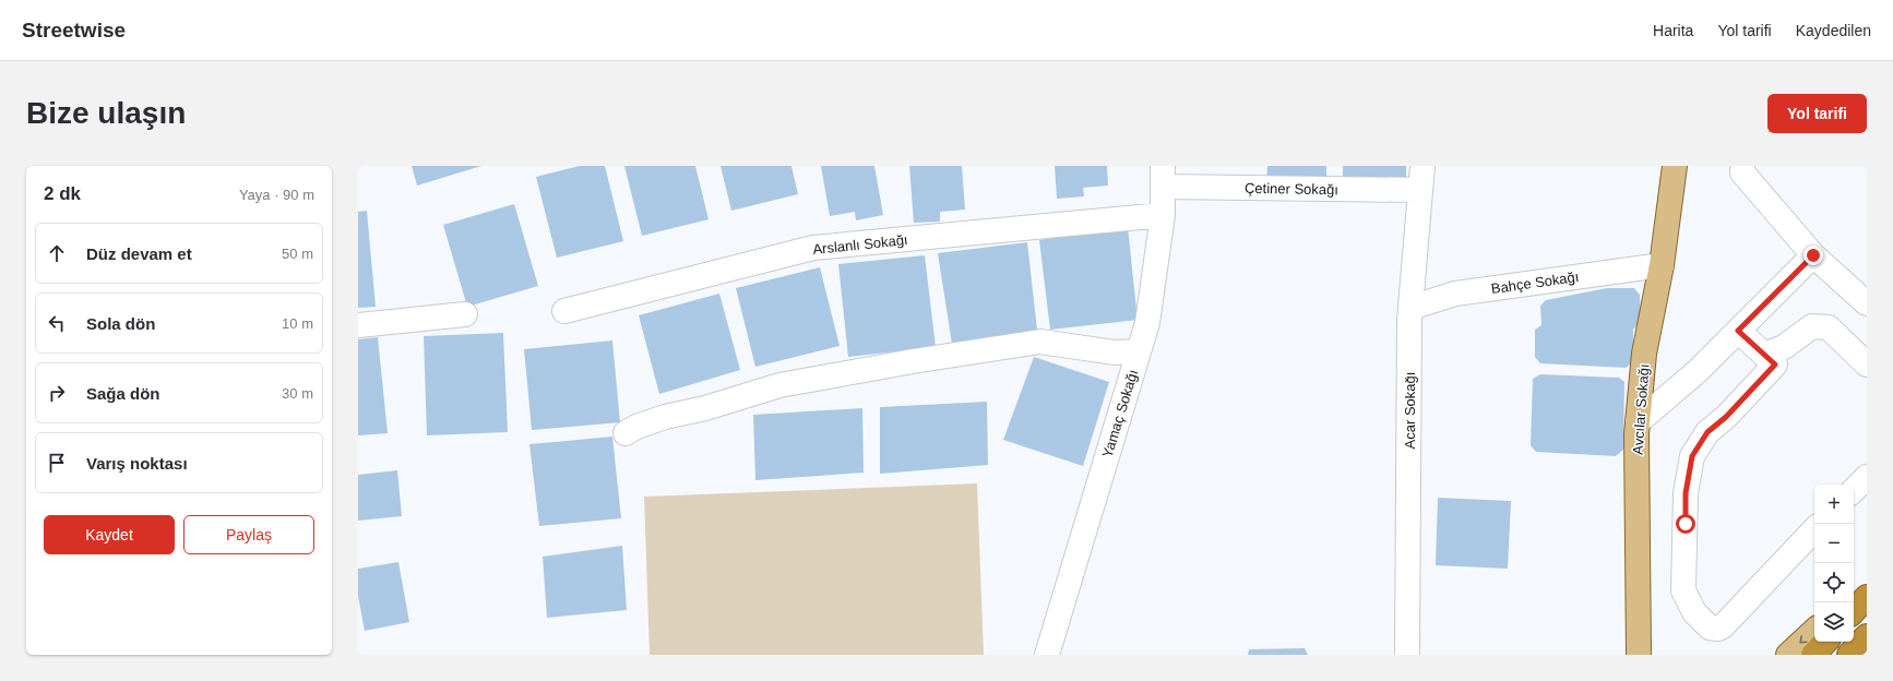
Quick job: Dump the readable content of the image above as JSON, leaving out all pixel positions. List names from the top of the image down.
{
  "streets": {
    "main road": ["Avcılar Sokağı"],
    "street": [
      "Çetiner Sokağı",
      "Arslanlı Sokağı",
      "Bahçe Sokağı",
      "Acar Sokağı",
      "Yamaç Sokağı"
    ]
  },
  "crossings": [
    ["Çetiner Sokağı", "Acar Sokağı"],
    ["Çetiner Sokağı", "Yamaç Sokağı"],
    ["Arslanlı Sokağı", "Yamaç Sokağı"],
    ["Bahçe Sokağı", "Avcılar Sokağı"],
    ["Bahçe Sokağı", "Acar Sokağı"]
  ],
  "page": {
    "header": "Streetwise",
    "nav": ["Harita", "Yol tarifi", "Kaydedilen"],
    "buttons": [
      "Yol tarifi",
      ["Kaydet", "Paylaş"]
    ],
    "title": "Bize ulaşın",
    "heading": ["2 dk", "Yaya · 90 m"],
    "list": [
      ["Düz devam et", "50 m"],
      ["Sola dön", "10 m"],
      ["Sağa dön", "30 m"],
      "Varış noktası"
    ],
    "map_buttons": ["+", "−"]
  }
}
